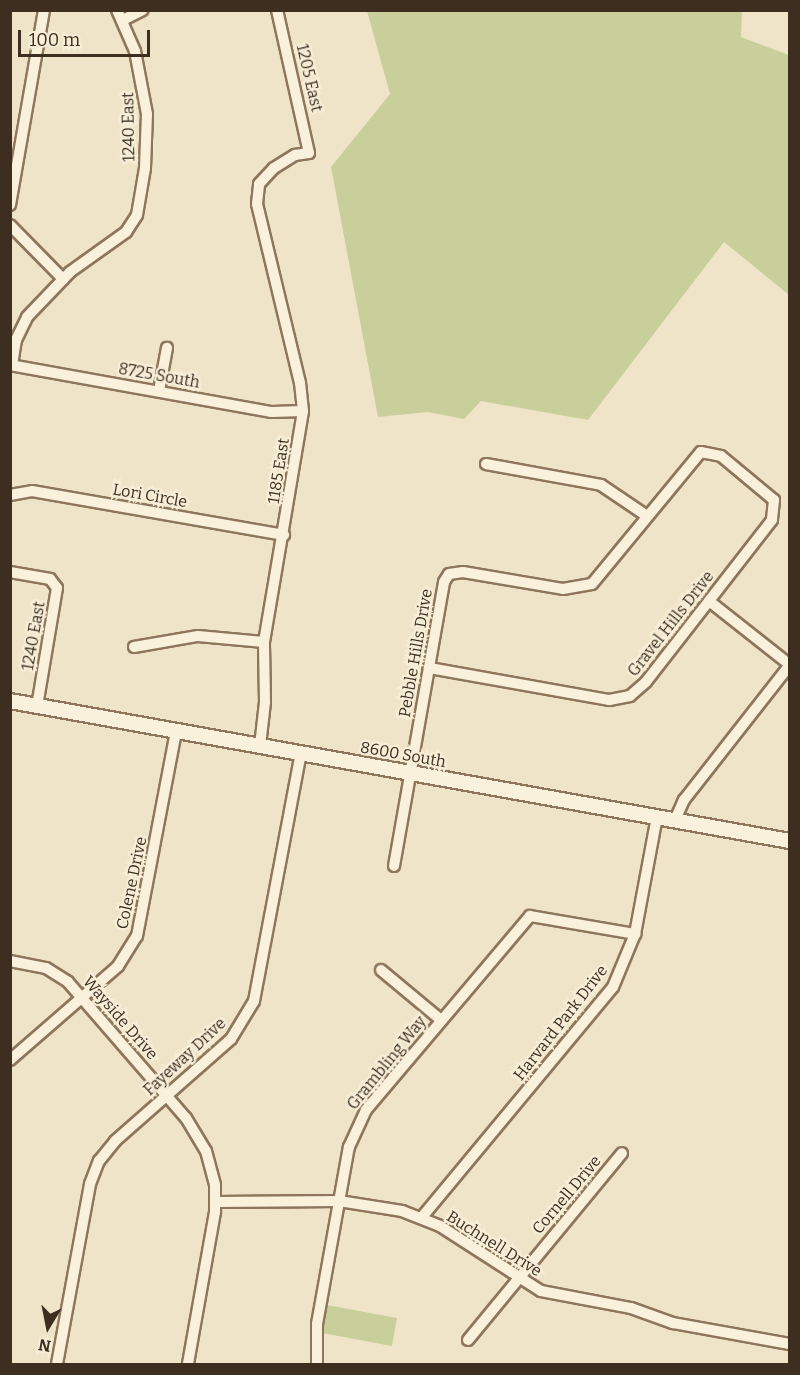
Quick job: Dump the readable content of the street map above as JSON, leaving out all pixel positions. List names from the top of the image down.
{
  "streets": {
    "main road": ["8600 South"],
    "street": [
      "1205 East",
      "1240 East",
      "8725 South",
      "1185 East",
      "Lori Circle",
      "Gravel Hills Drive",
      "Pebble Hills Drive",
      "Colene Drive",
      "Wayside Drive",
      "Harvard Park Drive",
      "Fayeway Drive",
      "Grambling Way",
      "Cornell Drive",
      "Buchnell Drive"
    ]
  },
  "crossings": [
    ["1205 East", "1185 East"],
    ["1240 East", "8725 South"],
    ["1240 East", "8600 South"],
    ["8725 South", "1185 East"],
    ["1185 East", "Lori Circle"],
    ["1185 East", "8600 South"],
    ["Gravel Hills Drive", "Pebble Hills Drive"],
    ["Pebble Hills Drive", "8600 South"],
    ["8600 South", "Colene Drive"],
    ["8600 South", "Harvard Park Drive"],
    ["8600 South", "Fayeway Drive"],
    ["Colene Drive", "Wayside Drive"],
    ["Wayside Drive", "Fayeway Drive"],
    ["Wayside Drive", "Buchnell Drive"],
    ["Harvard Park Drive", "Grambling Way"],
    ["Harvard Park Drive", "Buchnell Drive"],
    ["Grambling Way", "Buchnell Drive"],
    ["Cornell Drive", "Buchnell Drive"]
  ],
  "scale_bar": "100 m",
  "north": "bottom"
}
